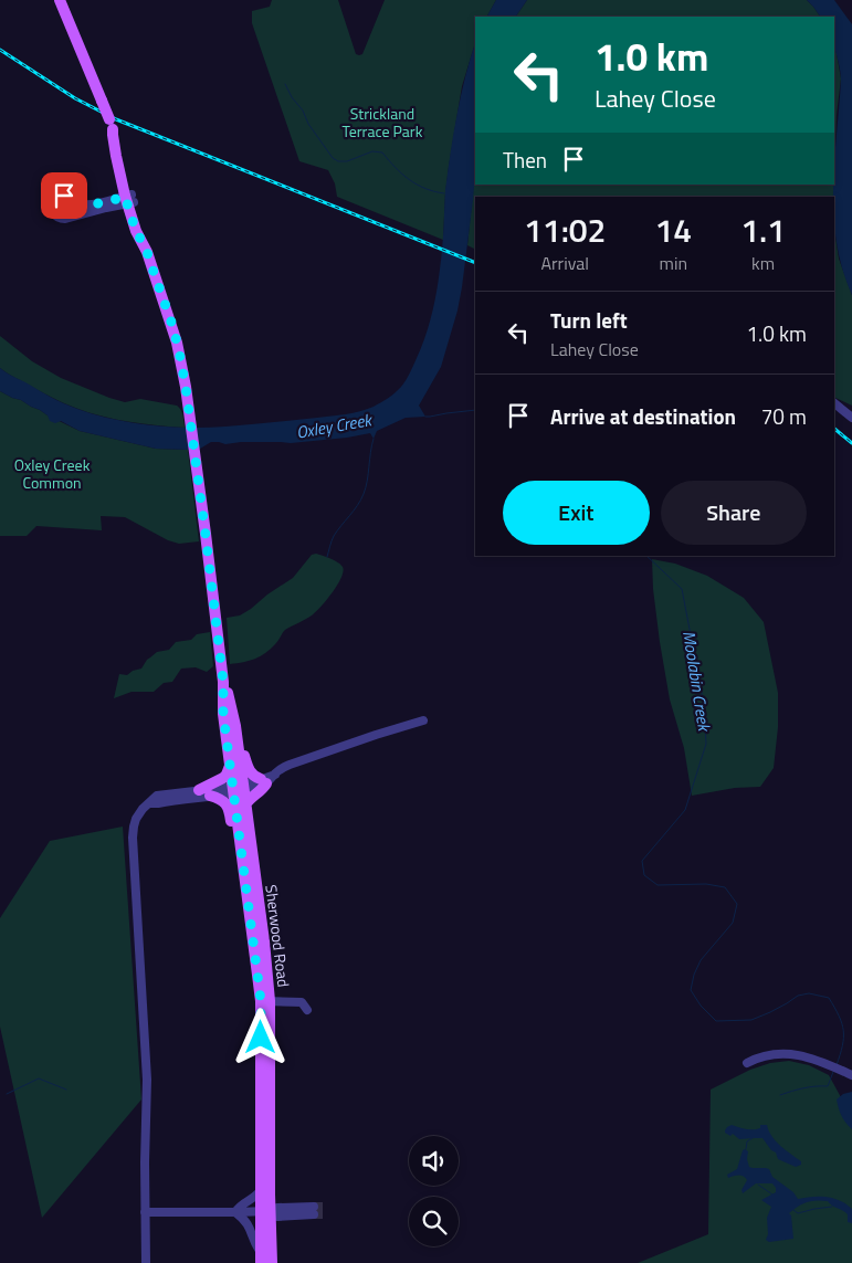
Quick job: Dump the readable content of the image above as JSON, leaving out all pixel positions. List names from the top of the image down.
{
  "streets": {
    "main road": ["Sherwood Road"]
  },
  "water": ["Oxley Creek", "Moolabin Creek"],
  "parks": ["Strickland Terrace Park", "Oxley Creek Common"],
  "page": {
    "turn": ["1.0 km", "Lahey Close"],
    "then": "Then",
    "eta": [
      "11:02",
      "Arrival",
      "14",
      "min",
      "1.1",
      "km"
    ],
    "list": [
      {
        "name": "Turn left",
        "note": "Lahey Close",
        "value": "1.0 km"
      },
      {
        "name": "Arrive at destination",
        "value": "70 m"
      }
    ],
    "buttons": ["Exit", "Share"]
  }
}
